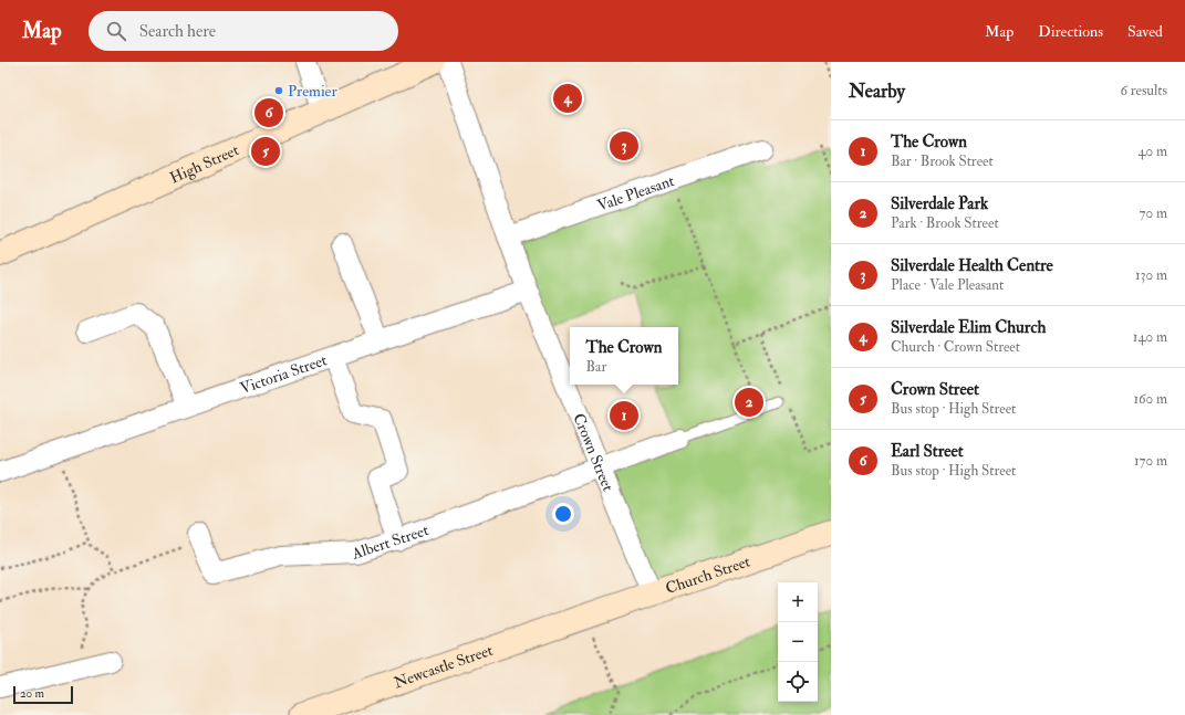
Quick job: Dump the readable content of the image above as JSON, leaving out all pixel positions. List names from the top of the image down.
{
  "streets": {
    "main road": ["High Street", "Church Street", "Newcastle Street"],
    "street": [
      "Vale Pleasant",
      "Victoria Street",
      "Crown Street",
      "Albert Street"
    ]
  },
  "crossings": [
    ["Vale Pleasant", "Crown Street"],
    ["Victoria Street", "Crown Street"],
    ["Crown Street", "Albert Street"],
    ["Crown Street", "Church Street"],
    ["Church Street", "Newcastle Street"]
  ],
  "places": ["Premier"],
  "scale_bar": "20 m",
  "page": {
    "header": "Map",
    "search": "Search here",
    "nav": ["Map", "Directions", "Saved"],
    "heading": ["Nearby", "6 results"],
    "pins": [
      "4",
      "6",
      "3",
      "5",
      "2",
      "1"
    ],
    "list": [
      {
        "mark": "1",
        "name": "The Crown",
        "note": "Bar · Brook Street",
        "value": "40 m"
      },
      {
        "mark": "2",
        "name": "Silverdale Park",
        "note": "Park · Brook Street",
        "value": "70 m"
      },
      {
        "mark": "3",
        "name": "Silverdale Health Centre",
        "note": "Place · Vale Pleasant",
        "value": "130 m"
      },
      {
        "mark": "4",
        "name": "Silverdale Elim Church",
        "note": "Church · Crown Street",
        "value": "140 m"
      },
      {
        "mark": "5",
        "name": "Crown Street",
        "note": "Bus stop · High Street",
        "value": "160 m"
      },
      {
        "mark": "6",
        "name": "Earl Street",
        "note": "Bus stop · High Street",
        "value": "170 m"
      }
    ],
    "popup": ["The Crown", "Bar"],
    "map_buttons": ["+", "−"],
    "scale": "20 m"
  }
}
